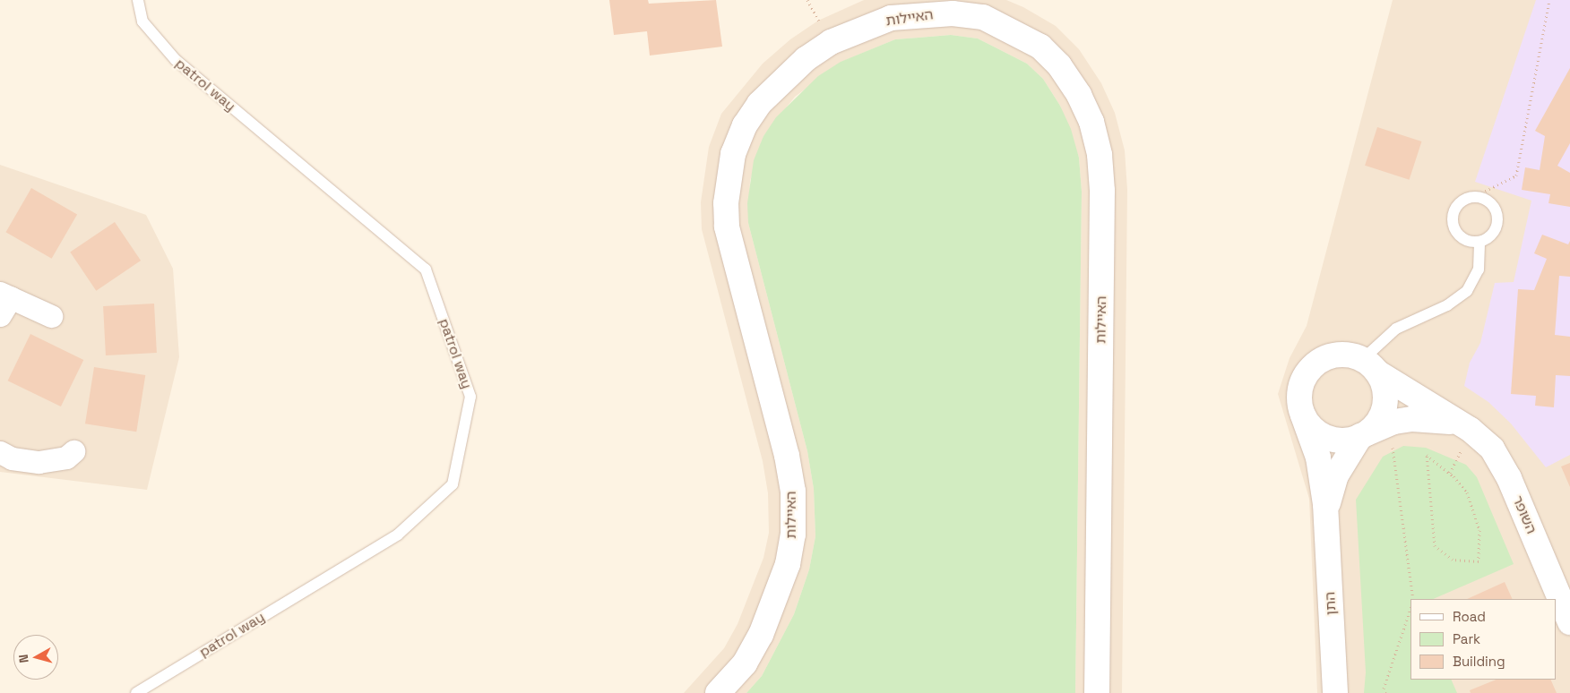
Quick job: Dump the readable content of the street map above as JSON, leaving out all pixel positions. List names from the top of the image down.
{
  "streets": {
    "street": ["האיילות", "השופר", "התן"],
    "lane": ["patrol way"]
  },
  "crossings": [
    ["השופר", "התן"]
  ],
  "legend": ["Road", "Park", "Building"],
  "north": "left"
}
